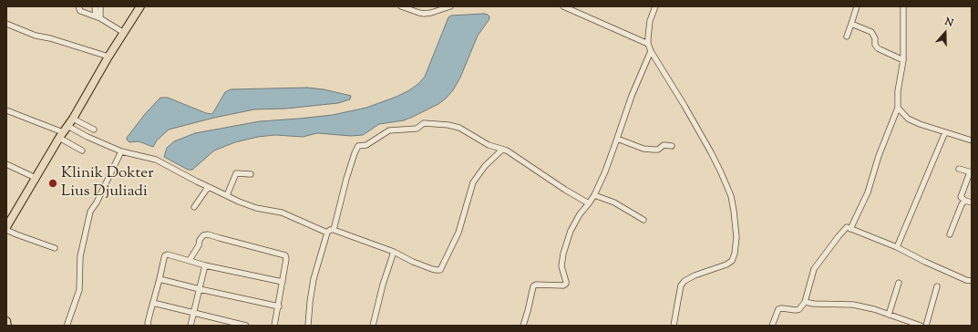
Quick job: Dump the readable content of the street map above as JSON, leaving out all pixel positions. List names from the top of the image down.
{
  "places": ["Klinik Dokter Lius Djuliadi"],
  "north": "top"
}
